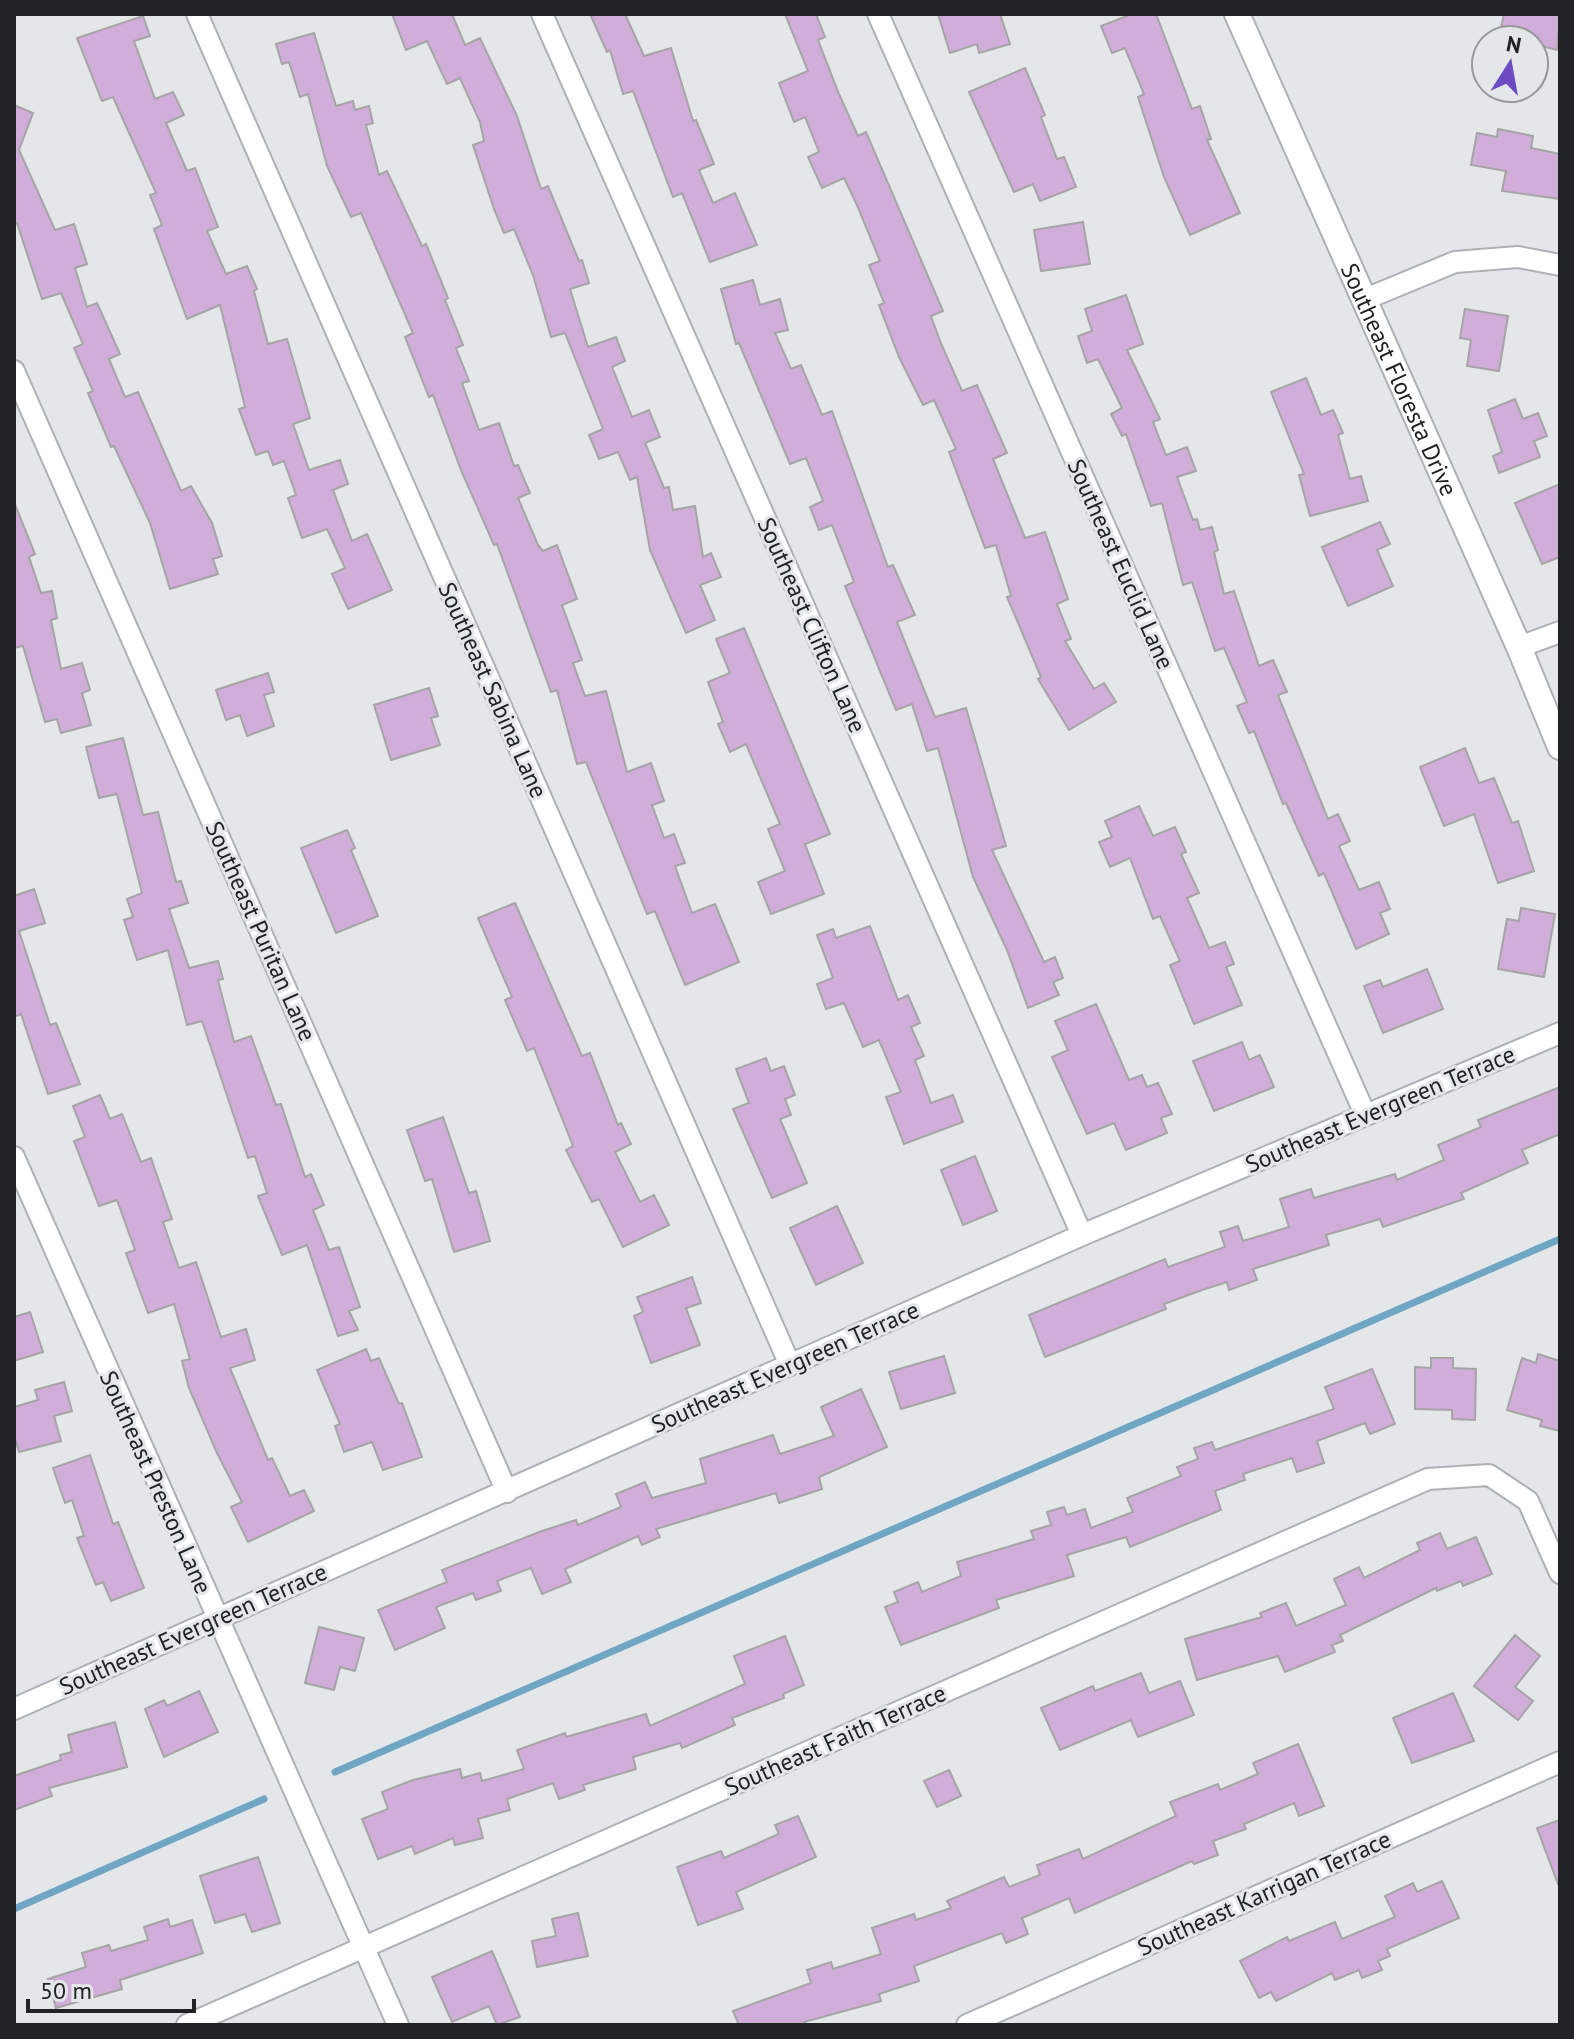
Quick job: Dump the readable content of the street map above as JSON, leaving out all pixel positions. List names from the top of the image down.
{
  "streets": {
    "street": [
      "Southeast Floresta Drive",
      "Southeast Euclid Lane",
      "Southeast Clifton Lane",
      "Southeast Sabina Lane",
      "Southeast Puritan Lane",
      "Southeast Evergreen Terrace",
      "Southeast Preston Lane",
      "Southeast Faith Terrace",
      "Southeast Karrigan Terrace"
    ]
  },
  "crossings": [
    ["Southeast Euclid Lane", "Southeast Evergreen Terrace"],
    ["Southeast Clifton Lane", "Southeast Evergreen Terrace"],
    ["Southeast Sabina Lane", "Southeast Evergreen Terrace"],
    ["Southeast Puritan Lane", "Southeast Evergreen Terrace"],
    ["Southeast Evergreen Terrace", "Southeast Preston Lane"],
    ["Southeast Preston Lane", "Southeast Faith Terrace"]
  ],
  "scale_bar": "50 m",
  "north": "top"
}
